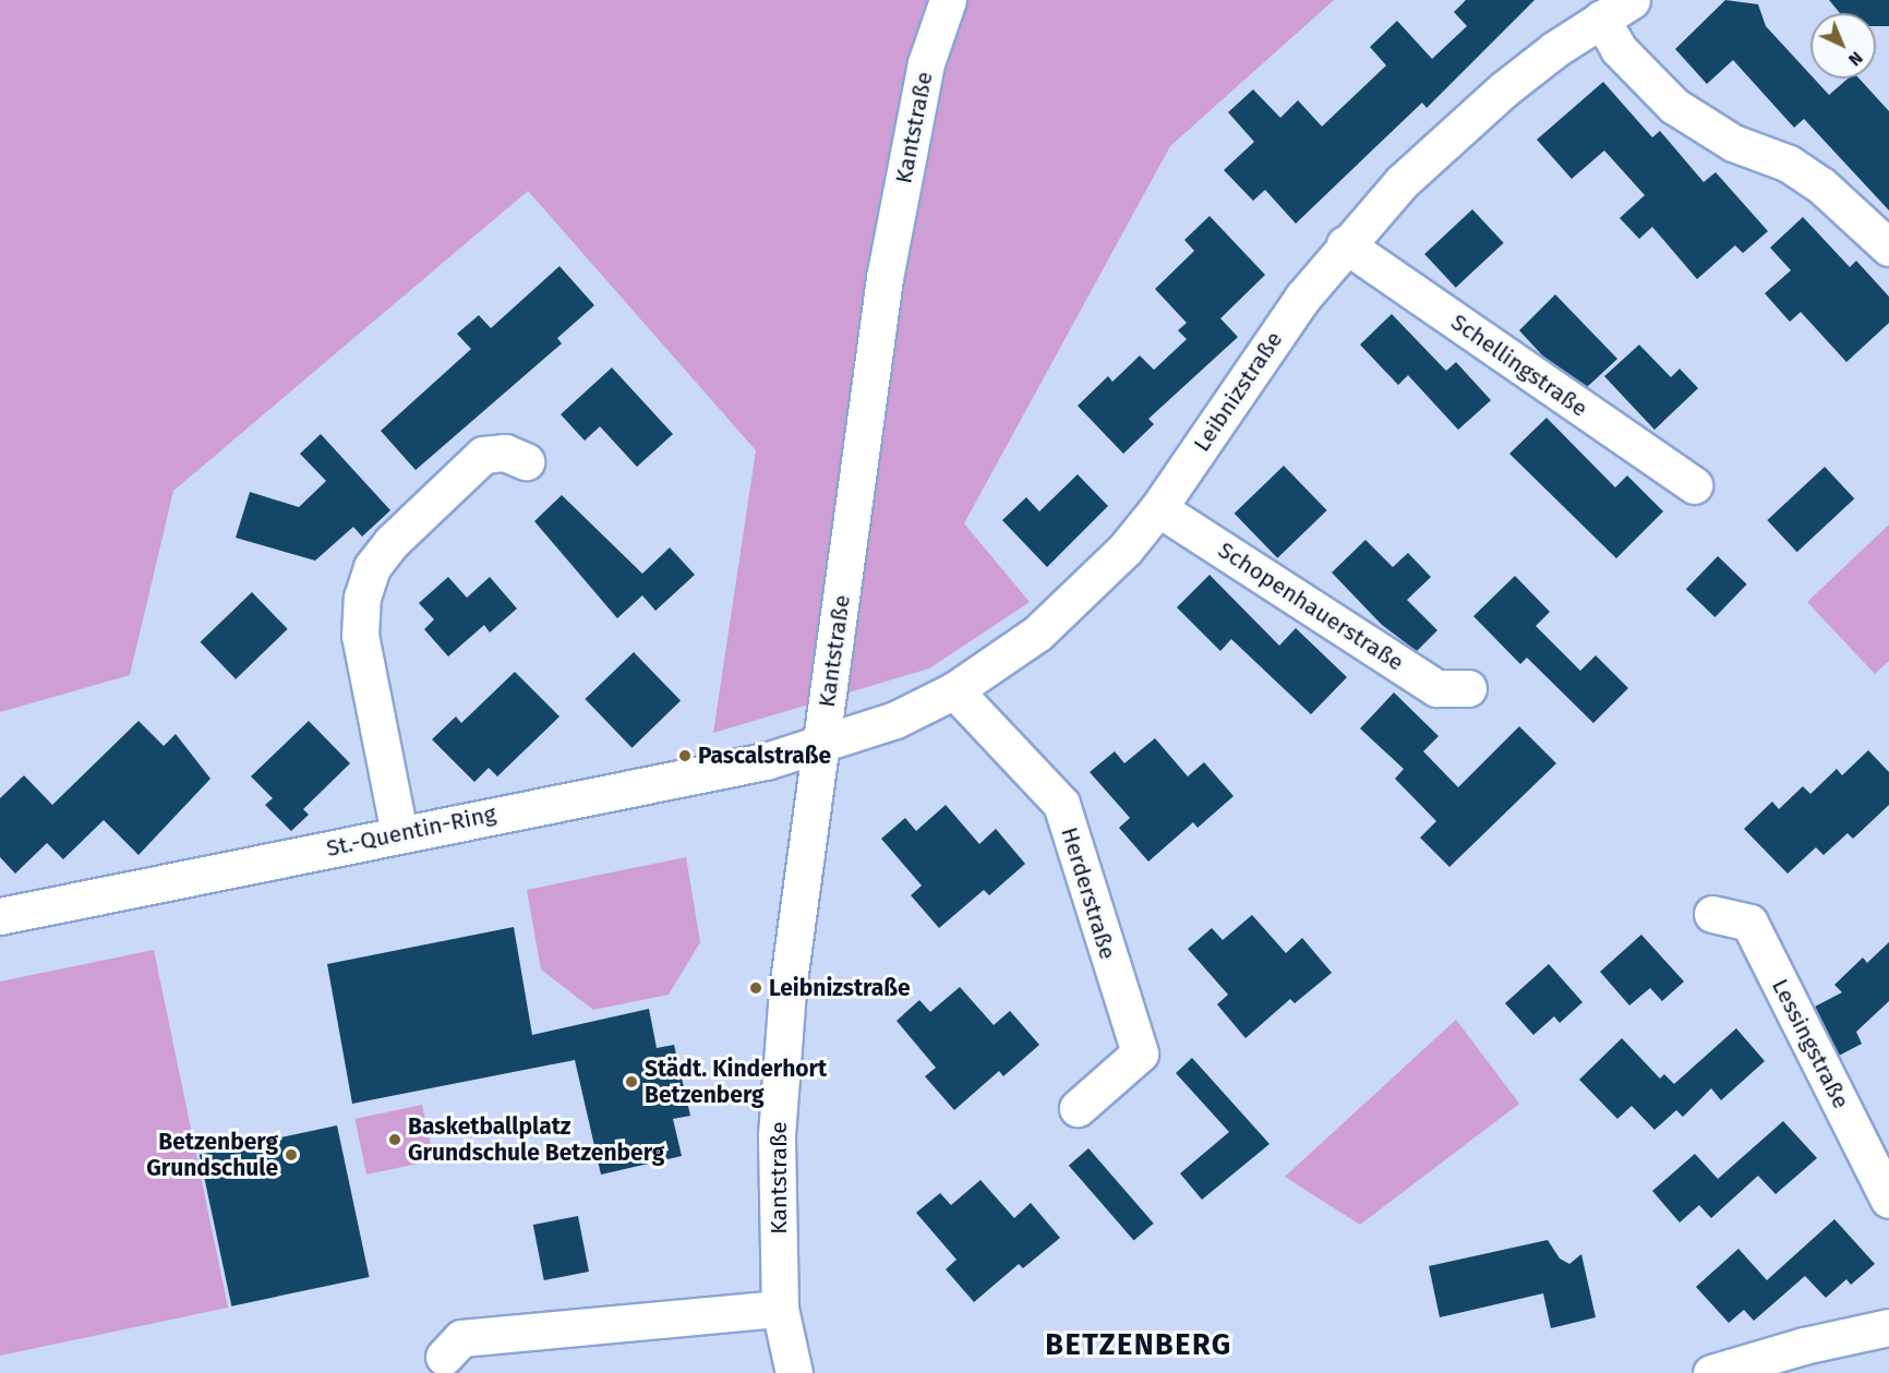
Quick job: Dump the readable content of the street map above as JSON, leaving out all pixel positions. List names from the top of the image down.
{
  "streets": {
    "street": [
      "Kantstraße",
      "Schellingstraße",
      "Leibnizstraße",
      "Schopenhauerstraße",
      "St.-Quentin-Ring",
      "Herderstraße",
      "Lessingstraße"
    ]
  },
  "crossings": [
    ["Kantstraße", "Leibnizstraße"],
    ["Kantstraße", "St.-Quentin-Ring"],
    ["Schellingstraße", "Leibnizstraße"],
    ["Leibnizstraße", "Schopenhauerstraße"],
    ["Leibnizstraße", "St.-Quentin-Ring"],
    ["Leibnizstraße", "Herderstraße"]
  ],
  "districts": ["BETZENBERG"],
  "places": [
    "Pascalstraße",
    "Leibnizstraße",
    "Städt. Kinderhort Betzenberg",
    "Basketballplatz Grundschule Betzenberg",
    "Betzenberg Grundschule"
  ],
  "north": "bottom right"
}
